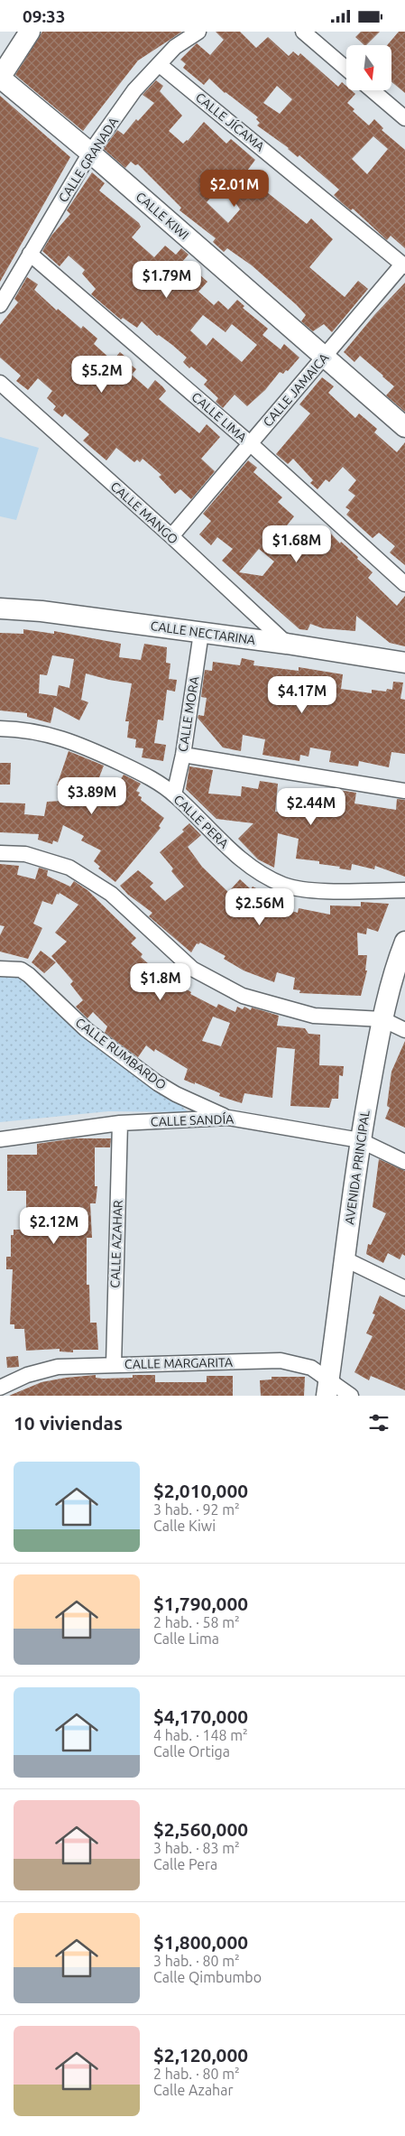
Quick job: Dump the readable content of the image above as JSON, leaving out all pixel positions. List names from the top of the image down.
{
  "streets": {
    "street": [
      "CALLE JÍCAMA",
      "CALLE GRANADA",
      "CALLE KIWI",
      "CALLE JAMAICA",
      "CALLE LIMA",
      "CALLE MANGO",
      "CALLE NECTARINA",
      "CALLE MORA",
      "CALLE PERA",
      "CALLE RUMBARDO",
      "CALLE SANDÍA",
      "AVENIDA PRINCIPAL",
      "CALLE AZAHAR",
      "CALLE MARGARITA"
    ]
  },
  "crossings": [
    ["CALLE JÍCAMA", "CALLE GRANADA"],
    ["CALLE JÍCAMA", "CALLE JAMAICA"],
    ["CALLE GRANADA", "CALLE KIWI"],
    ["CALLE GRANADA", "CALLE LIMA"],
    ["CALLE KIWI", "CALLE JAMAICA"],
    ["CALLE JAMAICA", "CALLE LIMA"],
    ["CALLE JAMAICA", "CALLE MANGO"],
    ["CALLE MANGO", "CALLE NECTARINA"],
    ["CALLE NECTARINA", "CALLE MORA"],
    ["CALLE MORA", "CALLE PERA"],
    ["CALLE RUMBARDO", "CALLE SANDÍA"],
    ["CALLE SANDÍA", "AVENIDA PRINCIPAL"],
    ["CALLE SANDÍA", "CALLE AZAHAR"],
    ["AVENIDA PRINCIPAL", "CALLE MARGARITA"],
    ["CALLE AZAHAR", "CALLE MARGARITA"]
  ],
  "north": "bottom",
  "page": {
    "status": "09:33",
    "price": [
      "$2.01M",
      "$1.79M",
      "$5.2M",
      "$1.68M",
      "$4.17M",
      "$3.89M",
      "$2.44M",
      "$2.56M",
      "$1.8M",
      "$2.12M"
    ],
    "heading": "10 viviendas",
    "list": [
      {
        "name": "$2,010,000",
        "note": "3 hab. · 92 m² · Calle Kiwi"
      },
      {
        "name": "$1,790,000",
        "note": "2 hab. · 58 m² · Calle Lima"
      },
      {
        "name": "$4,170,000",
        "note": "4 hab. · 148 m² · Calle Ortiga"
      },
      {
        "name": "$2,560,000",
        "note": "3 hab. · 83 m² · Calle Pera"
      },
      {
        "name": "$1,800,000",
        "note": "3 hab. · 80 m² · Calle Qimbumbo"
      },
      {
        "name": "$2,120,000",
        "note": "2 hab. · 80 m² · Calle Azahar"
      }
    ]
  }
}
